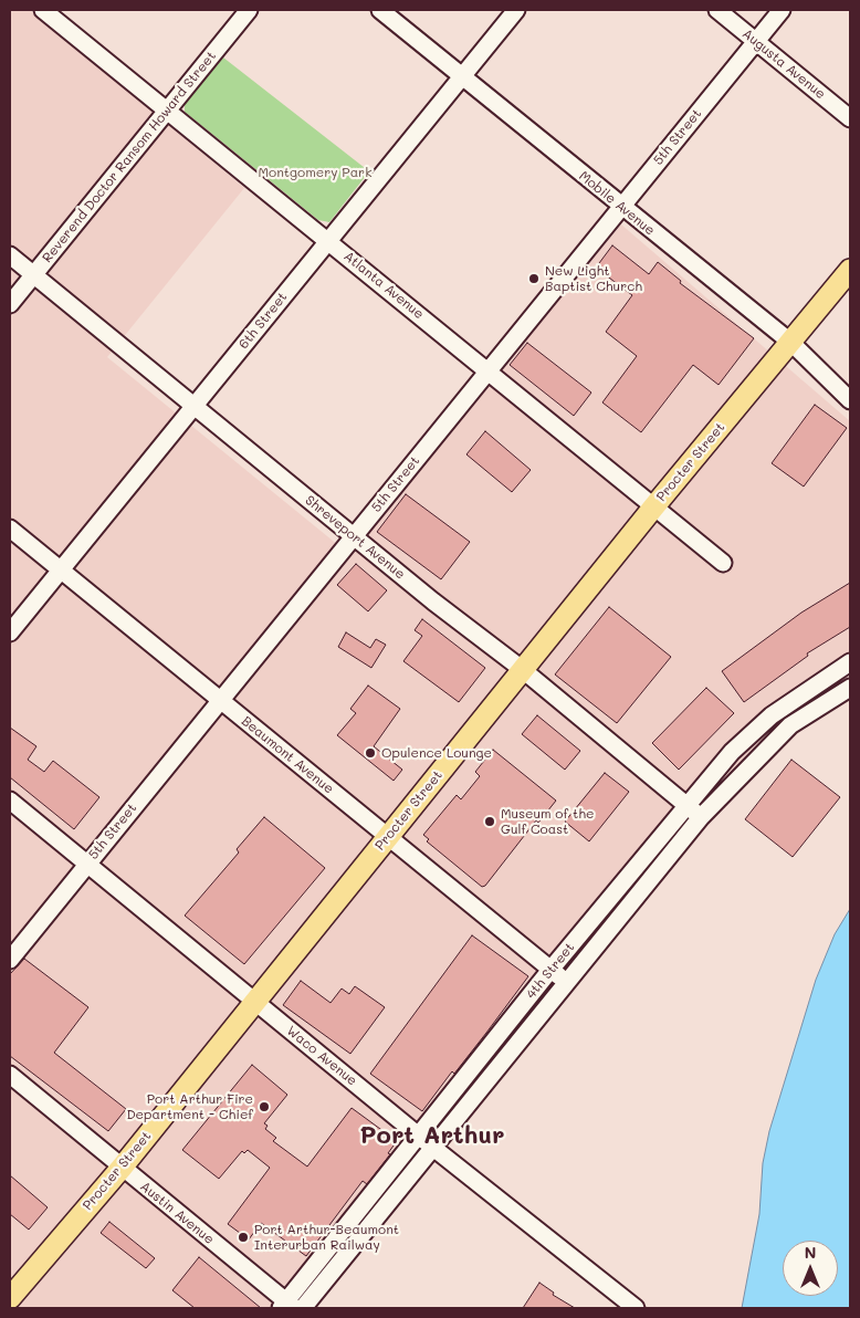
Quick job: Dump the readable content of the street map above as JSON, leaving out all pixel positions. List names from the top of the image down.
{
  "streets": {
    "main road": ["Procter Street"],
    "street": [
      "Augusta Avenue",
      "5th Street",
      "Reverend Doctor Ransom Howard Street",
      "Mobile Avenue",
      "Atlanta Avenue",
      "6th Street",
      "Shreveport Avenue",
      "Beaumont Avenue",
      "4th Street",
      "Waco Avenue",
      "Austin Avenue"
    ]
  },
  "crossings": [
    ["Augusta Avenue", "5th Street"],
    ["5th Street", "Mobile Avenue"],
    ["5th Street", "Atlanta Avenue"],
    ["5th Street", "Shreveport Avenue"],
    ["5th Street", "Beaumont Avenue"],
    ["5th Street", "Waco Avenue"],
    ["Reverend Doctor Ransom Howard Street", "Atlanta Avenue"],
    ["Reverend Doctor Ransom Howard Street", "Shreveport Avenue"],
    ["Mobile Avenue", "6th Street"],
    ["Mobile Avenue", "Procter Street"],
    ["Atlanta Avenue", "6th Street"],
    ["Atlanta Avenue", "Procter Street"],
    ["6th Street", "Shreveport Avenue"],
    ["6th Street", "Beaumont Avenue"],
    ["Procter Street", "Shreveport Avenue"],
    ["Procter Street", "Beaumont Avenue"],
    ["Procter Street", "Waco Avenue"],
    ["Procter Street", "Austin Avenue"],
    ["Shreveport Avenue", "4th Street"],
    ["Beaumont Avenue", "4th Street"],
    ["4th Street", "Waco Avenue"],
    ["4th Street", "Austin Avenue"]
  ],
  "districts": ["Port Arthur"],
  "parks": ["Montgomery Park"],
  "places": [
    "New Light Baptist Church",
    "Opulence Lounge",
    "Museum of the Gulf Coast",
    "Port Arthur Fire Department - Chief",
    "Port Arthur-Beaumont Interurban Railway"
  ],
  "north": "top"
}
